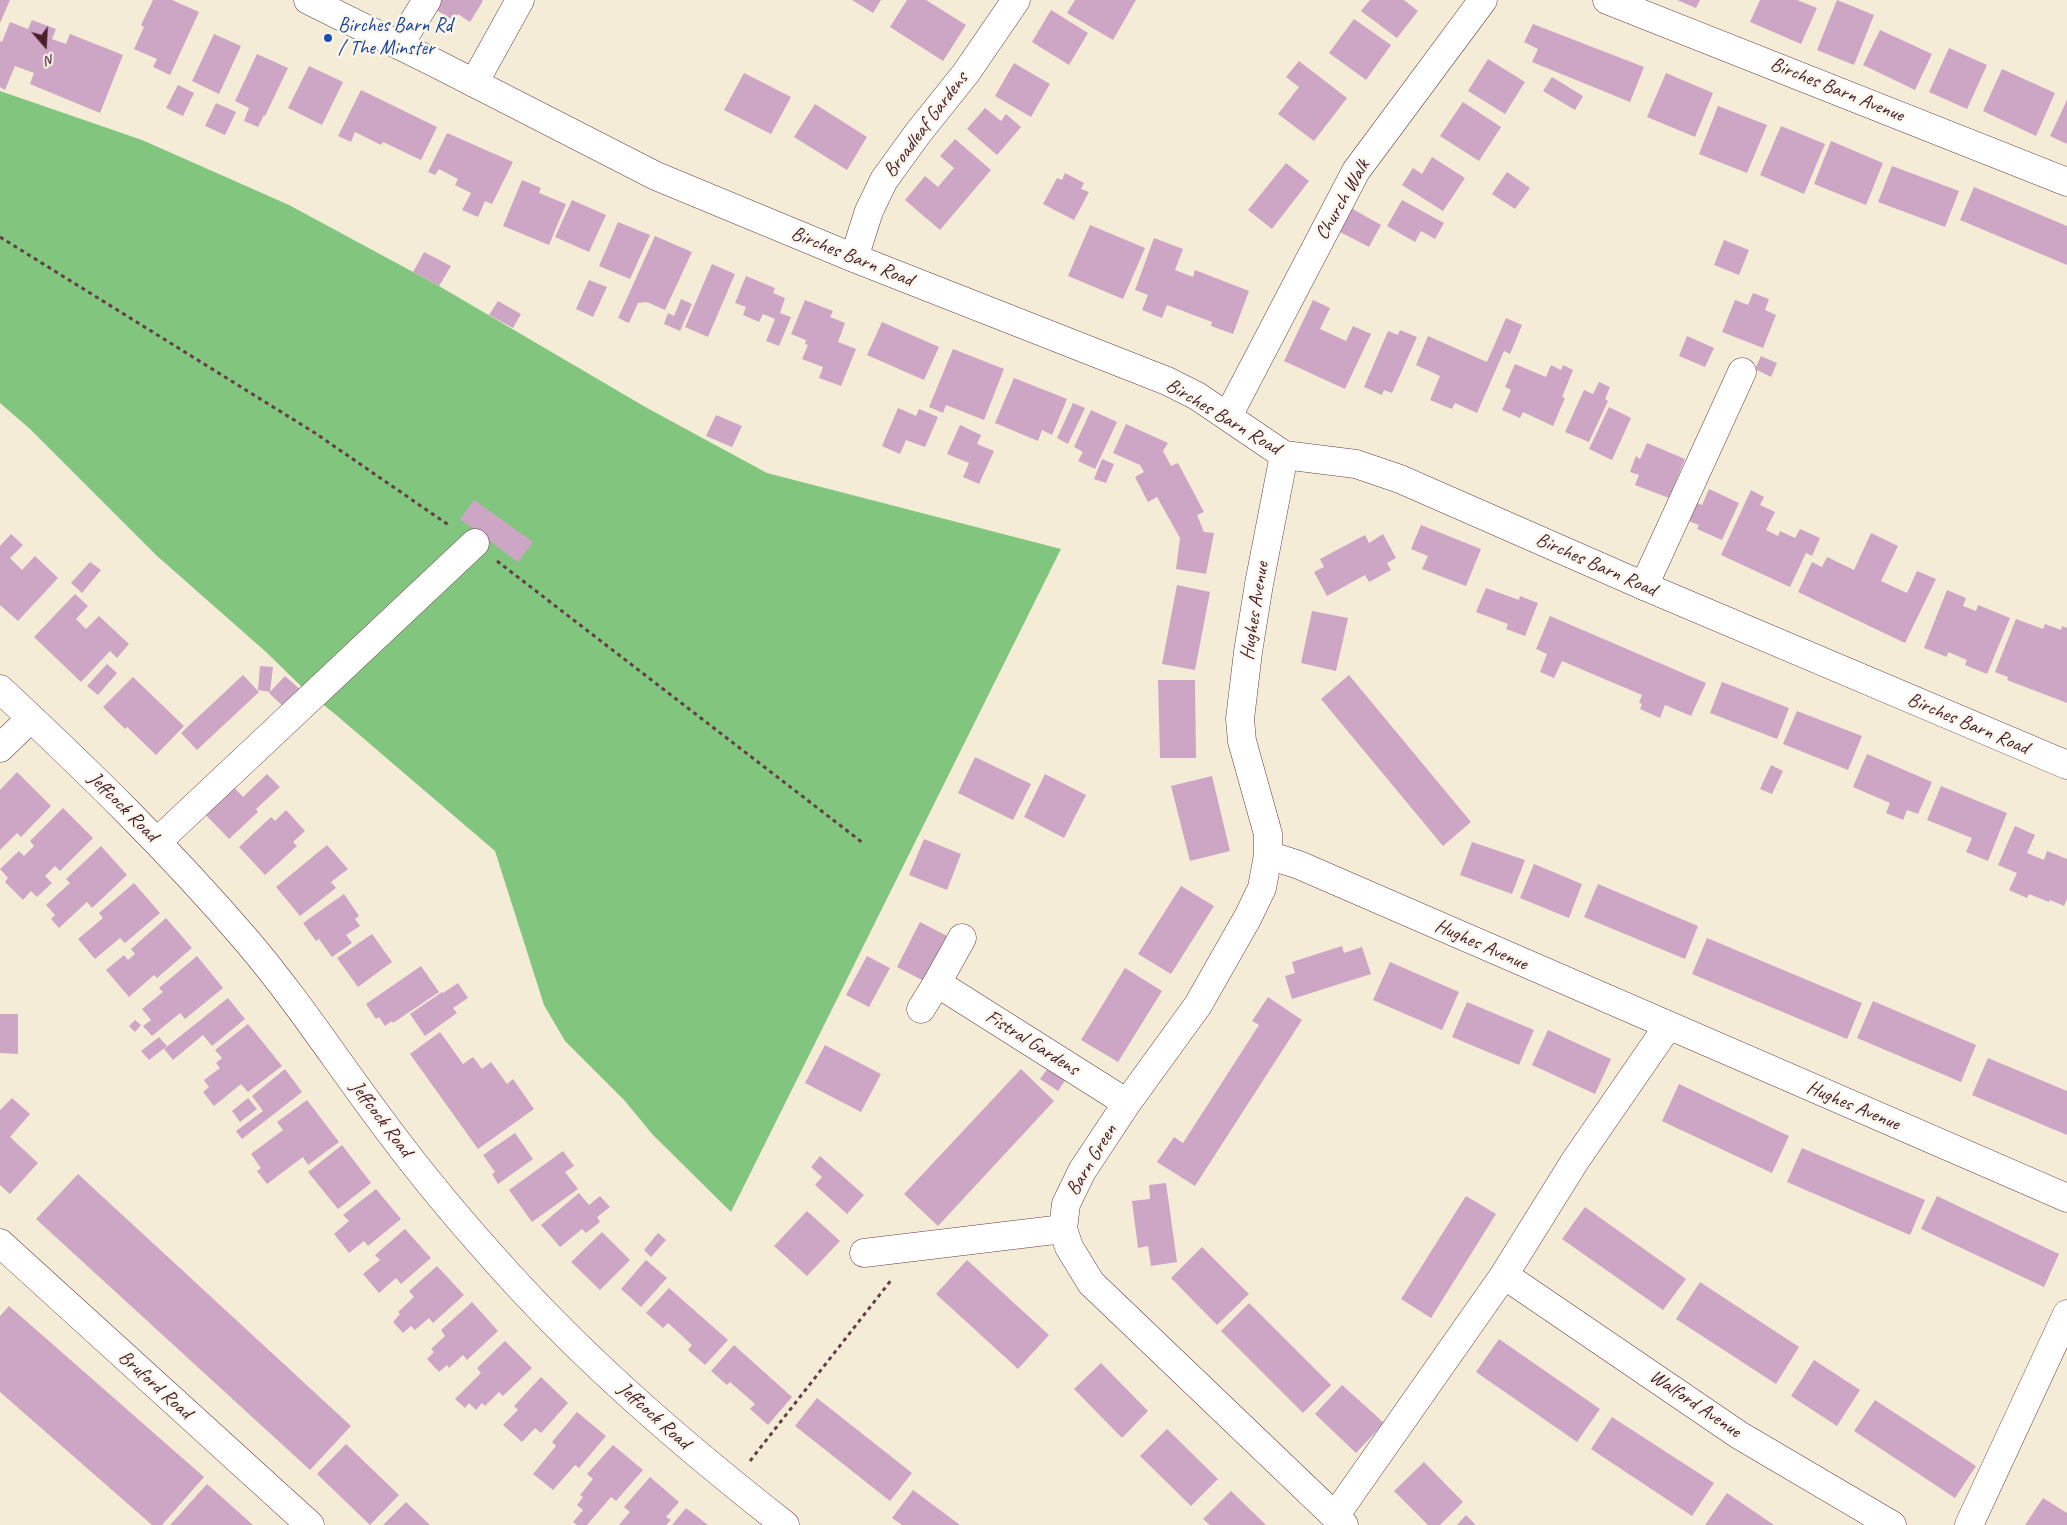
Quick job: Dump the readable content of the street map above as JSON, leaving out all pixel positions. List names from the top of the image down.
{
  "streets": {
    "street": [
      "Birches Barn Avenue",
      "Broadleaf Gardens",
      "Church Walk",
      "Birches Barn Road",
      "Hughes Avenue",
      "Jeffcock Road",
      "Fistral Gardens",
      "Barn Green",
      "Bruford Road",
      "Walford Avenue"
    ]
  },
  "crossings": [
    ["Broadleaf Gardens", "Birches Barn Road"],
    ["Church Walk", "Birches Barn Road"],
    ["Birches Barn Road", "Hughes Avenue"],
    ["Hughes Avenue", "Barn Green"],
    ["Fistral Gardens", "Barn Green"]
  ],
  "places": ["Birches Barn Rd / The Minster"],
  "north": "bottom"
}
